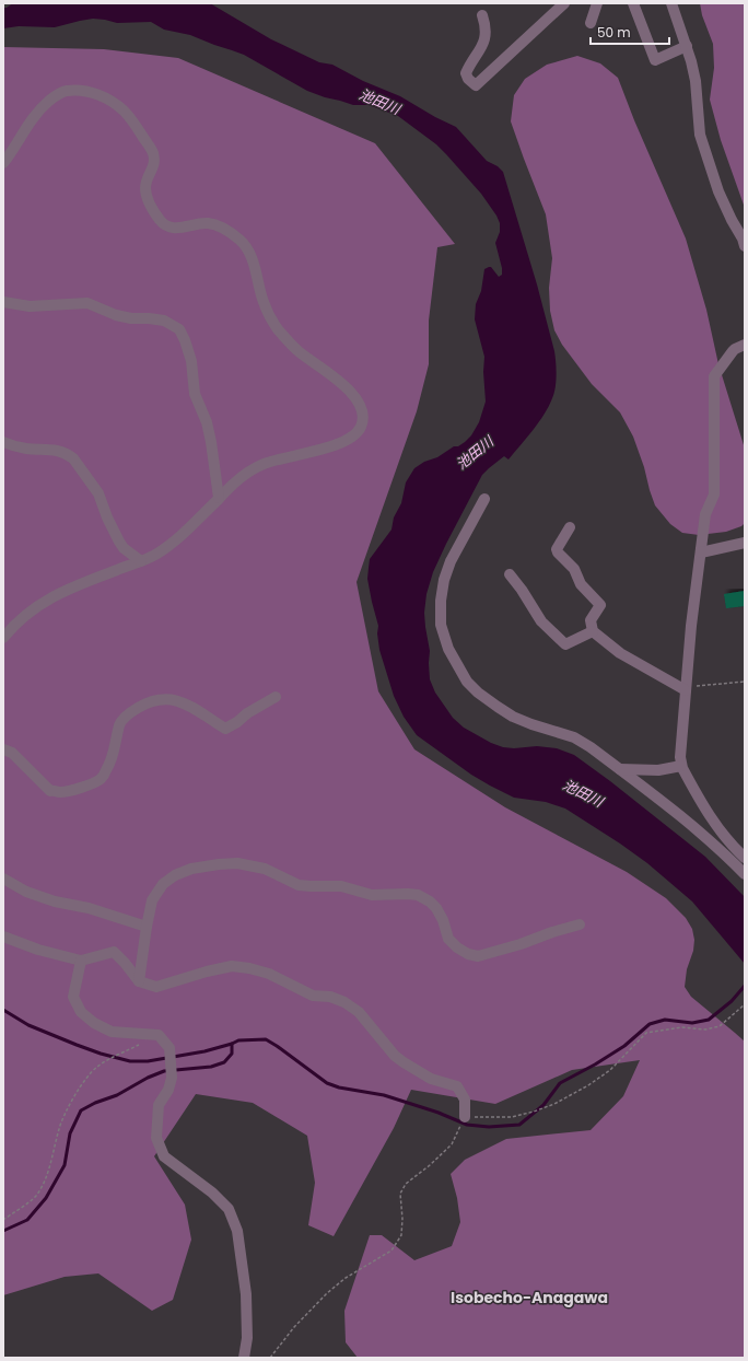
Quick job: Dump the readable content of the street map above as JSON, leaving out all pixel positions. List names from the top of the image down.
{
  "districts": ["Isobecho-Anagawa"],
  "water": ["池田川"],
  "scale_bar": "50 m"
}
